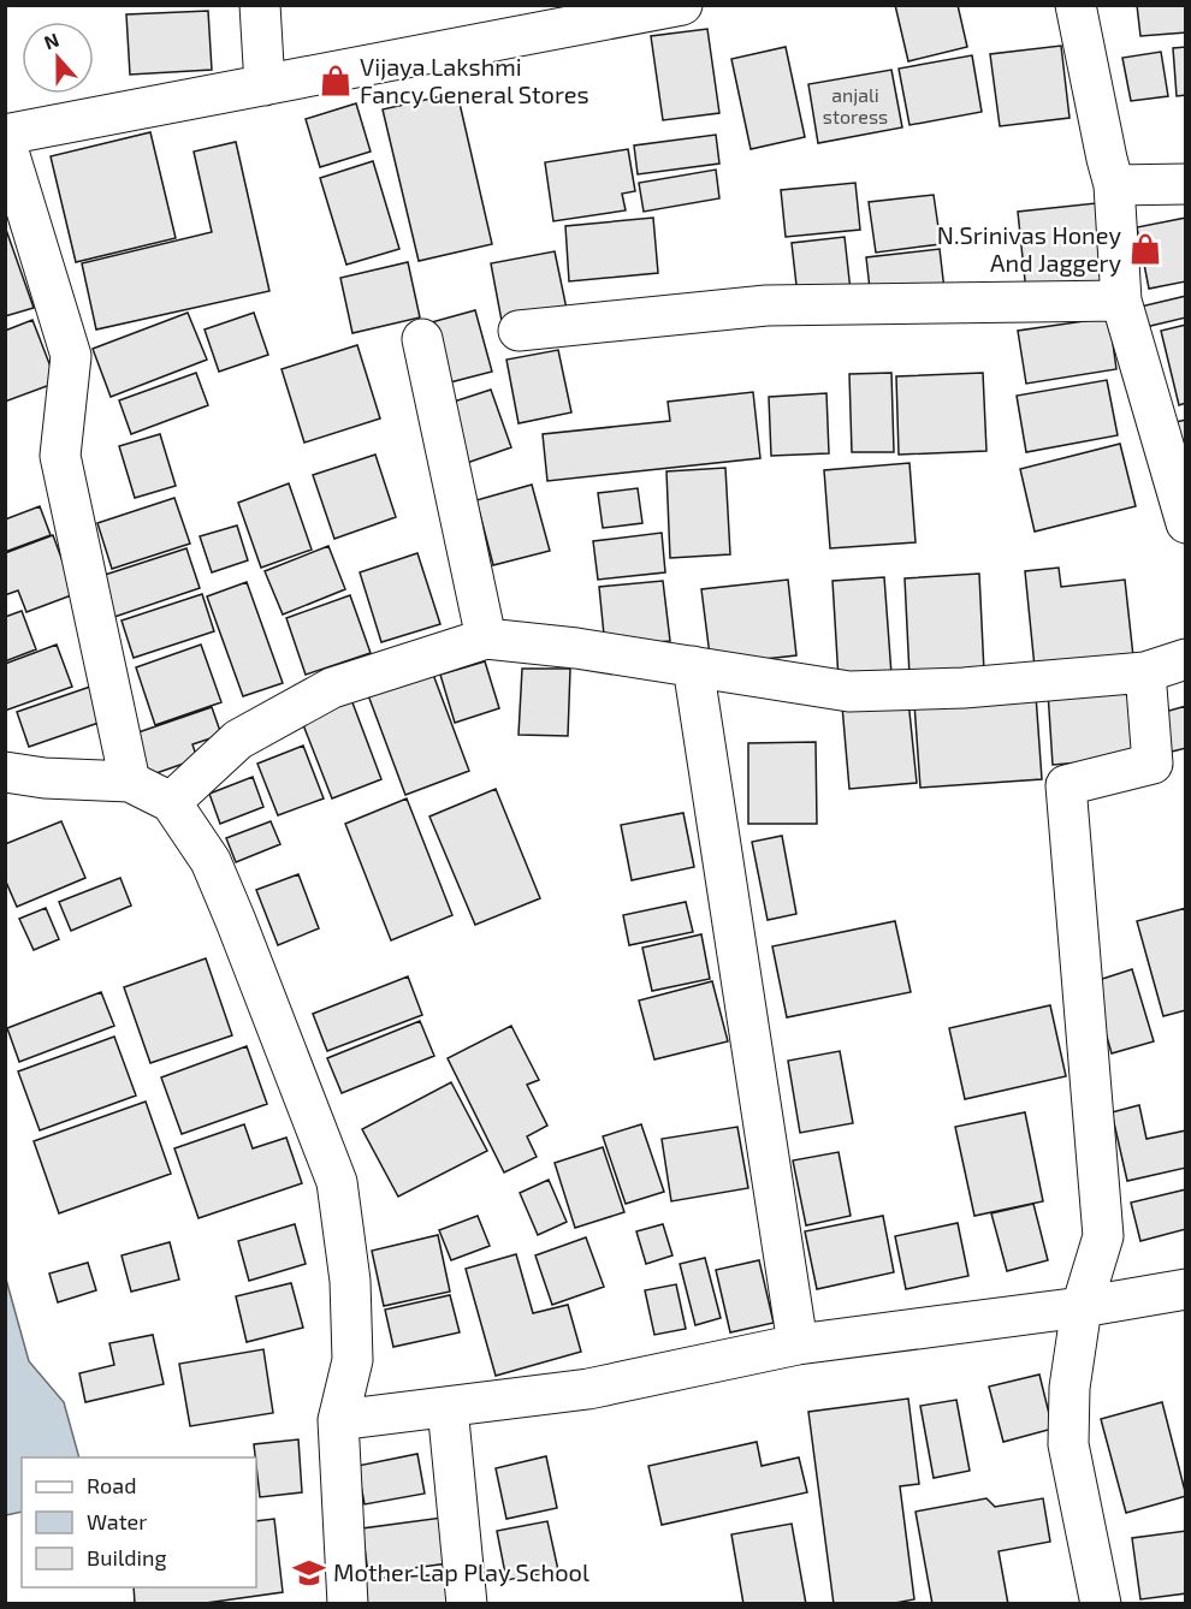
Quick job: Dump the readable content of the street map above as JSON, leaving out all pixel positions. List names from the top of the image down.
{
  "places": {
    "shop": ["Vijaya Lakshmi Fancy General Stores", "N.Srinivas Honey And Jaggery"],
    "school or university": ["Mother Lap Play School"]
  },
  "house_numbers": ["anjali storess"],
  "legend": ["Road", "Water", "Building"],
  "north": "top"
}
